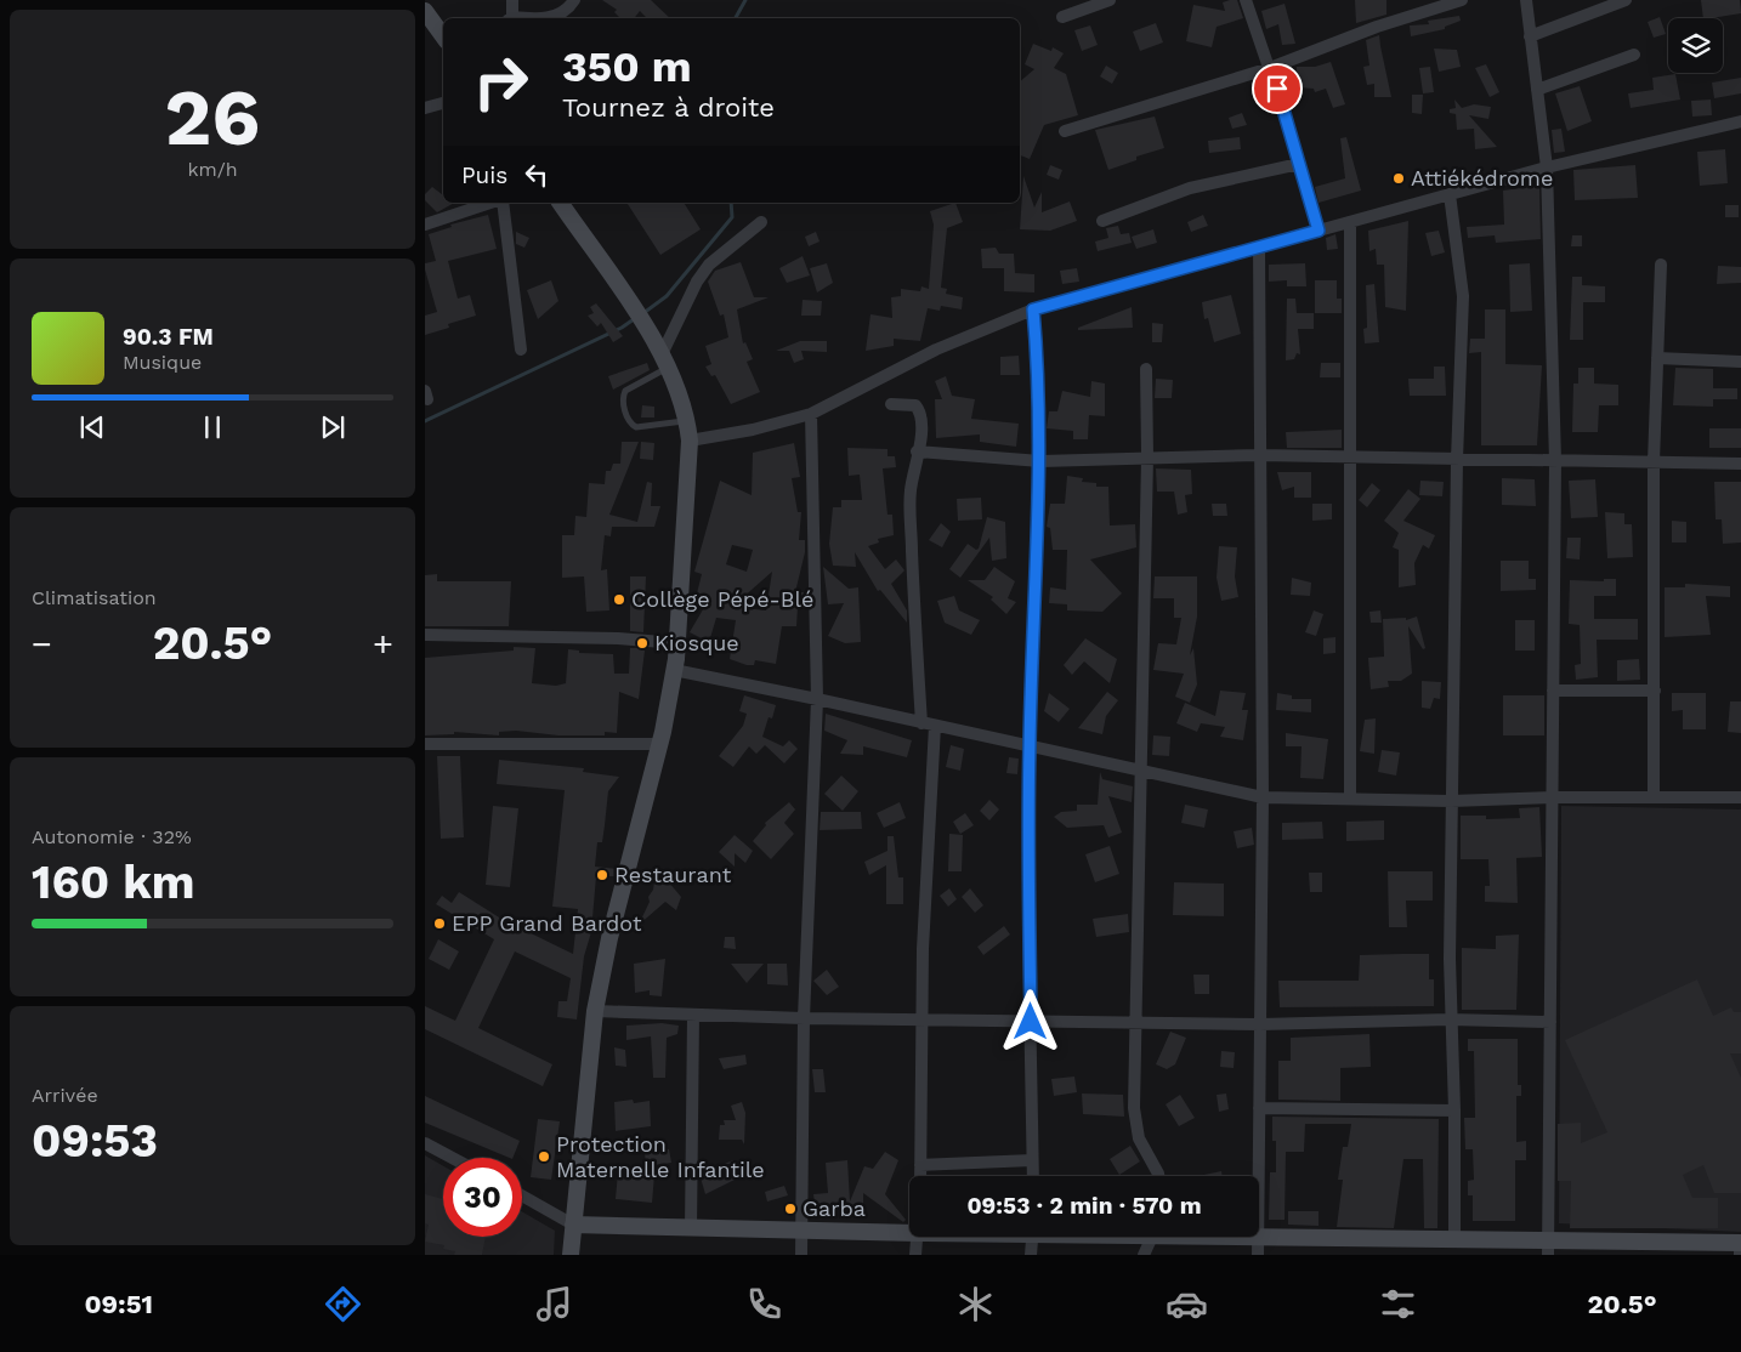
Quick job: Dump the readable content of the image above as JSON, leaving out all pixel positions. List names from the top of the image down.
{
  "places": [
    "Attiékédrome",
    "Collège Pépé-Blé",
    "Kiosque",
    "Restaurant",
    "EPP Grand Bardot",
    "Protection Maternelle Infantile",
    "Garba"
  ],
  "page": {
    "tile": [
      ["26", "km/h"],
      "Climatisation",
      ["Autonomie · 32%", "160 km"],
      ["Arrivée", "09:53"]
    ],
    "turn": ["350 m", "Tournez à droite"],
    "then": "Puis",
    "song": ["90.3 FM", "Musique"],
    "heat": ["−", "20.5°", "+"],
    "limit": "30",
    "trip": "09:53 · 2 min · 570 m",
    "tabs": ["09:51", "20.5°"]
  }
}
